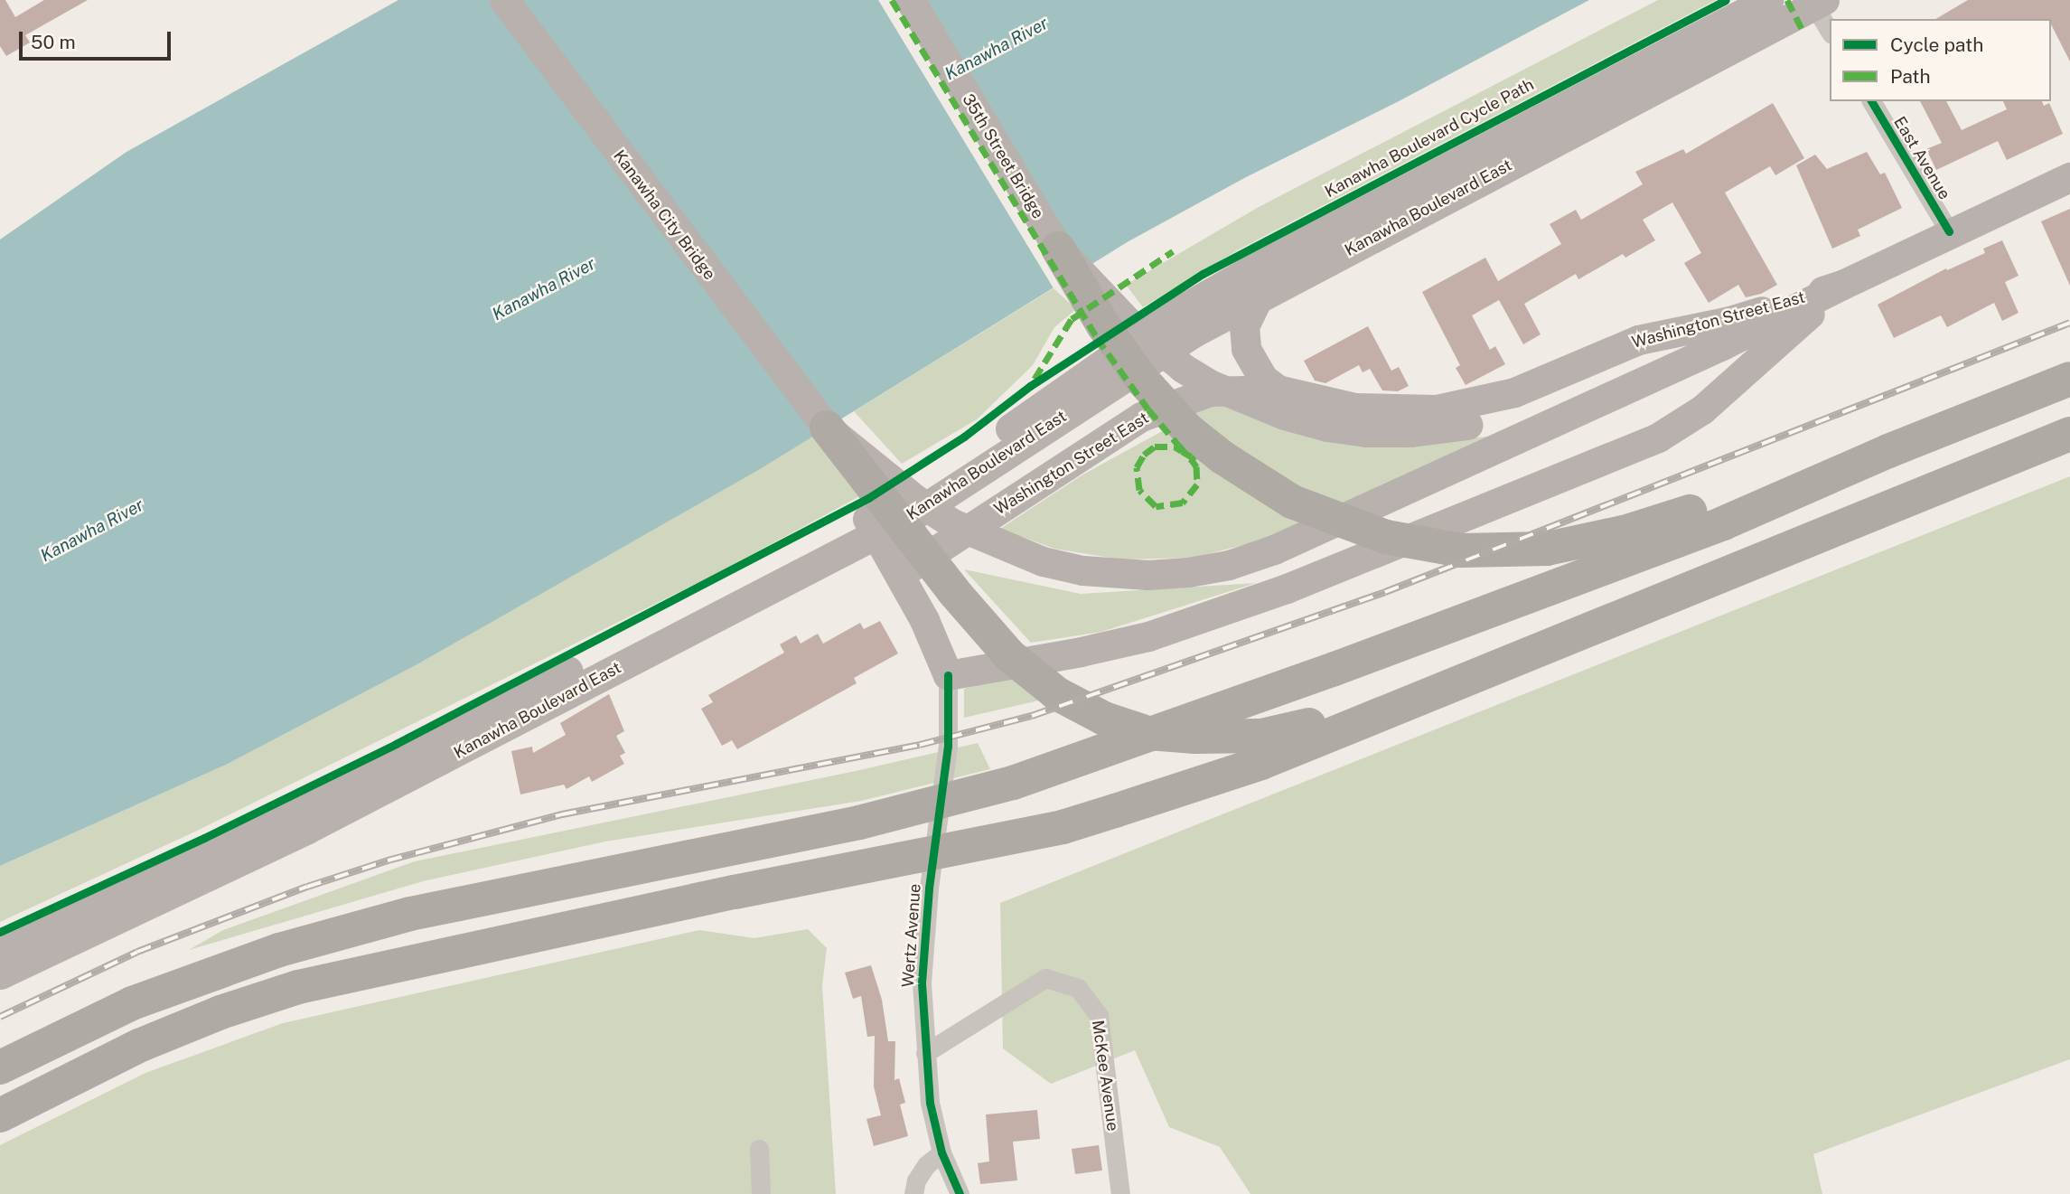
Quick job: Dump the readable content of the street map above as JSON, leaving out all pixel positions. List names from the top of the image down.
{
  "streets": {
    "main road": [
      "35th Street Bridge",
      "Kanawha Boulevard East",
      "Kanawha City Bridge",
      "Washington Street East",
      "Wertz Avenue"
    ],
    "street": ["East Avenue", "McKee Avenue"],
    "cycle path": ["Kanawha Boulevard Cycle Path"]
  },
  "crossings": [
    ["35th Street Bridge", "Washington Street East"],
    ["East Avenue", "Washington Street East"],
    ["Kanawha Boulevard East", "Wertz Avenue"],
    ["Kanawha City Bridge", "Washington Street East"],
    ["Washington Street East", "Wertz Avenue"],
    ["Wertz Avenue", "McKee Avenue"]
  ],
  "water": ["Kanawha River"],
  "legend": ["Cycle path", "Path"],
  "scale_bar": "50 m"
}
